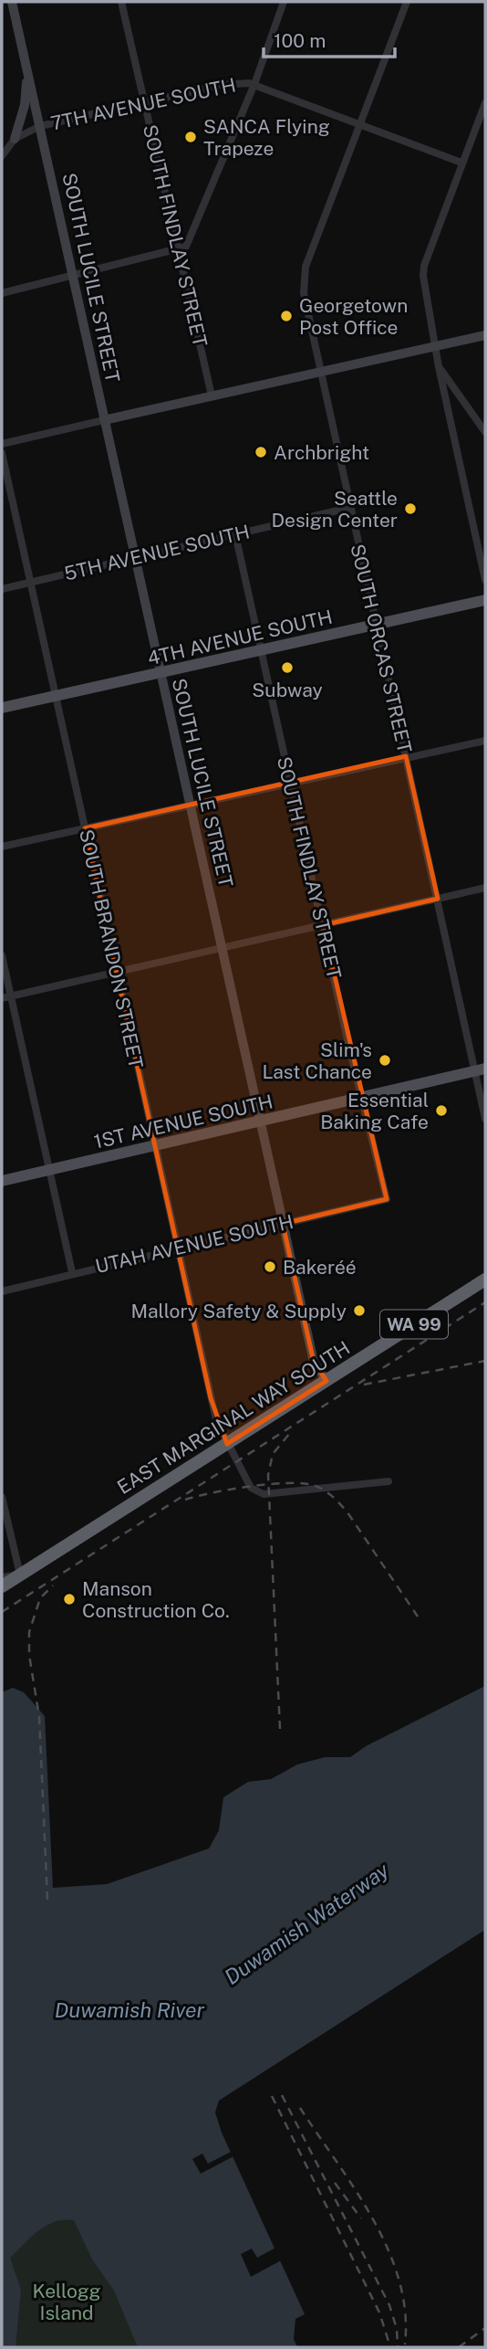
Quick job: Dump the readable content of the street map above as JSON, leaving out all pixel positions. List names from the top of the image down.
{
  "streets": {
    "highway": ["WA 99", "EAST MARGINAL WAY SOUTH"],
    "main road": ["4TH AVENUE SOUTH", "1ST AVENUE SOUTH"],
    "street": [
      "7TH AVENUE SOUTH",
      "SOUTH FINDLAY STREET",
      "SOUTH LUCILE STREET",
      "5TH AVENUE SOUTH",
      "SOUTH ORCAS STREET",
      "SOUTH BRANDON STREET",
      "UTAH AVENUE SOUTH"
    ]
  },
  "crossings": [
    ["7TH AVENUE SOUTH", "SOUTH FINDLAY STREET"],
    ["7TH AVENUE SOUTH", "SOUTH LUCILE STREET"],
    ["7TH AVENUE SOUTH", "SOUTH ORCAS STREET"],
    ["SOUTH FINDLAY STREET", "5TH AVENUE SOUTH"],
    ["SOUTH FINDLAY STREET", "4TH AVENUE SOUTH"],
    ["SOUTH FINDLAY STREET", "1ST AVENUE SOUTH"],
    ["SOUTH FINDLAY STREET", "UTAH AVENUE SOUTH"],
    ["SOUTH LUCILE STREET", "5TH AVENUE SOUTH"],
    ["SOUTH LUCILE STREET", "4TH AVENUE SOUTH"],
    ["SOUTH LUCILE STREET", "1ST AVENUE SOUTH"],
    ["SOUTH LUCILE STREET", "UTAH AVENUE SOUTH"],
    ["SOUTH LUCILE STREET", "EAST MARGINAL WAY SOUTH"],
    ["5TH AVENUE SOUTH", "SOUTH ORCAS STREET"],
    ["5TH AVENUE SOUTH", "SOUTH BRANDON STREET"],
    ["4TH AVENUE SOUTH", "SOUTH ORCAS STREET"],
    ["4TH AVENUE SOUTH", "SOUTH BRANDON STREET"],
    ["SOUTH ORCAS STREET", "1ST AVENUE SOUTH"],
    ["SOUTH BRANDON STREET", "1ST AVENUE SOUTH"],
    ["SOUTH BRANDON STREET", "UTAH AVENUE SOUTH"],
    ["SOUTH BRANDON STREET", "EAST MARGINAL WAY SOUTH"]
  ],
  "water": ["Duwamish Waterway", "Duwamish River"],
  "parks": ["Kellogg Island"],
  "places": [
    "SANCA Flying Trapeze",
    "Georgetown Post Office",
    "Archbright",
    "Seattle Design Center",
    "Subway",
    "Slim's Last Chance",
    "Essential Baking Cafe",
    "Bakeréé",
    "Mallory Safety & Supply",
    "Manson Construction Co."
  ],
  "scale_bar": "100 m"
}
